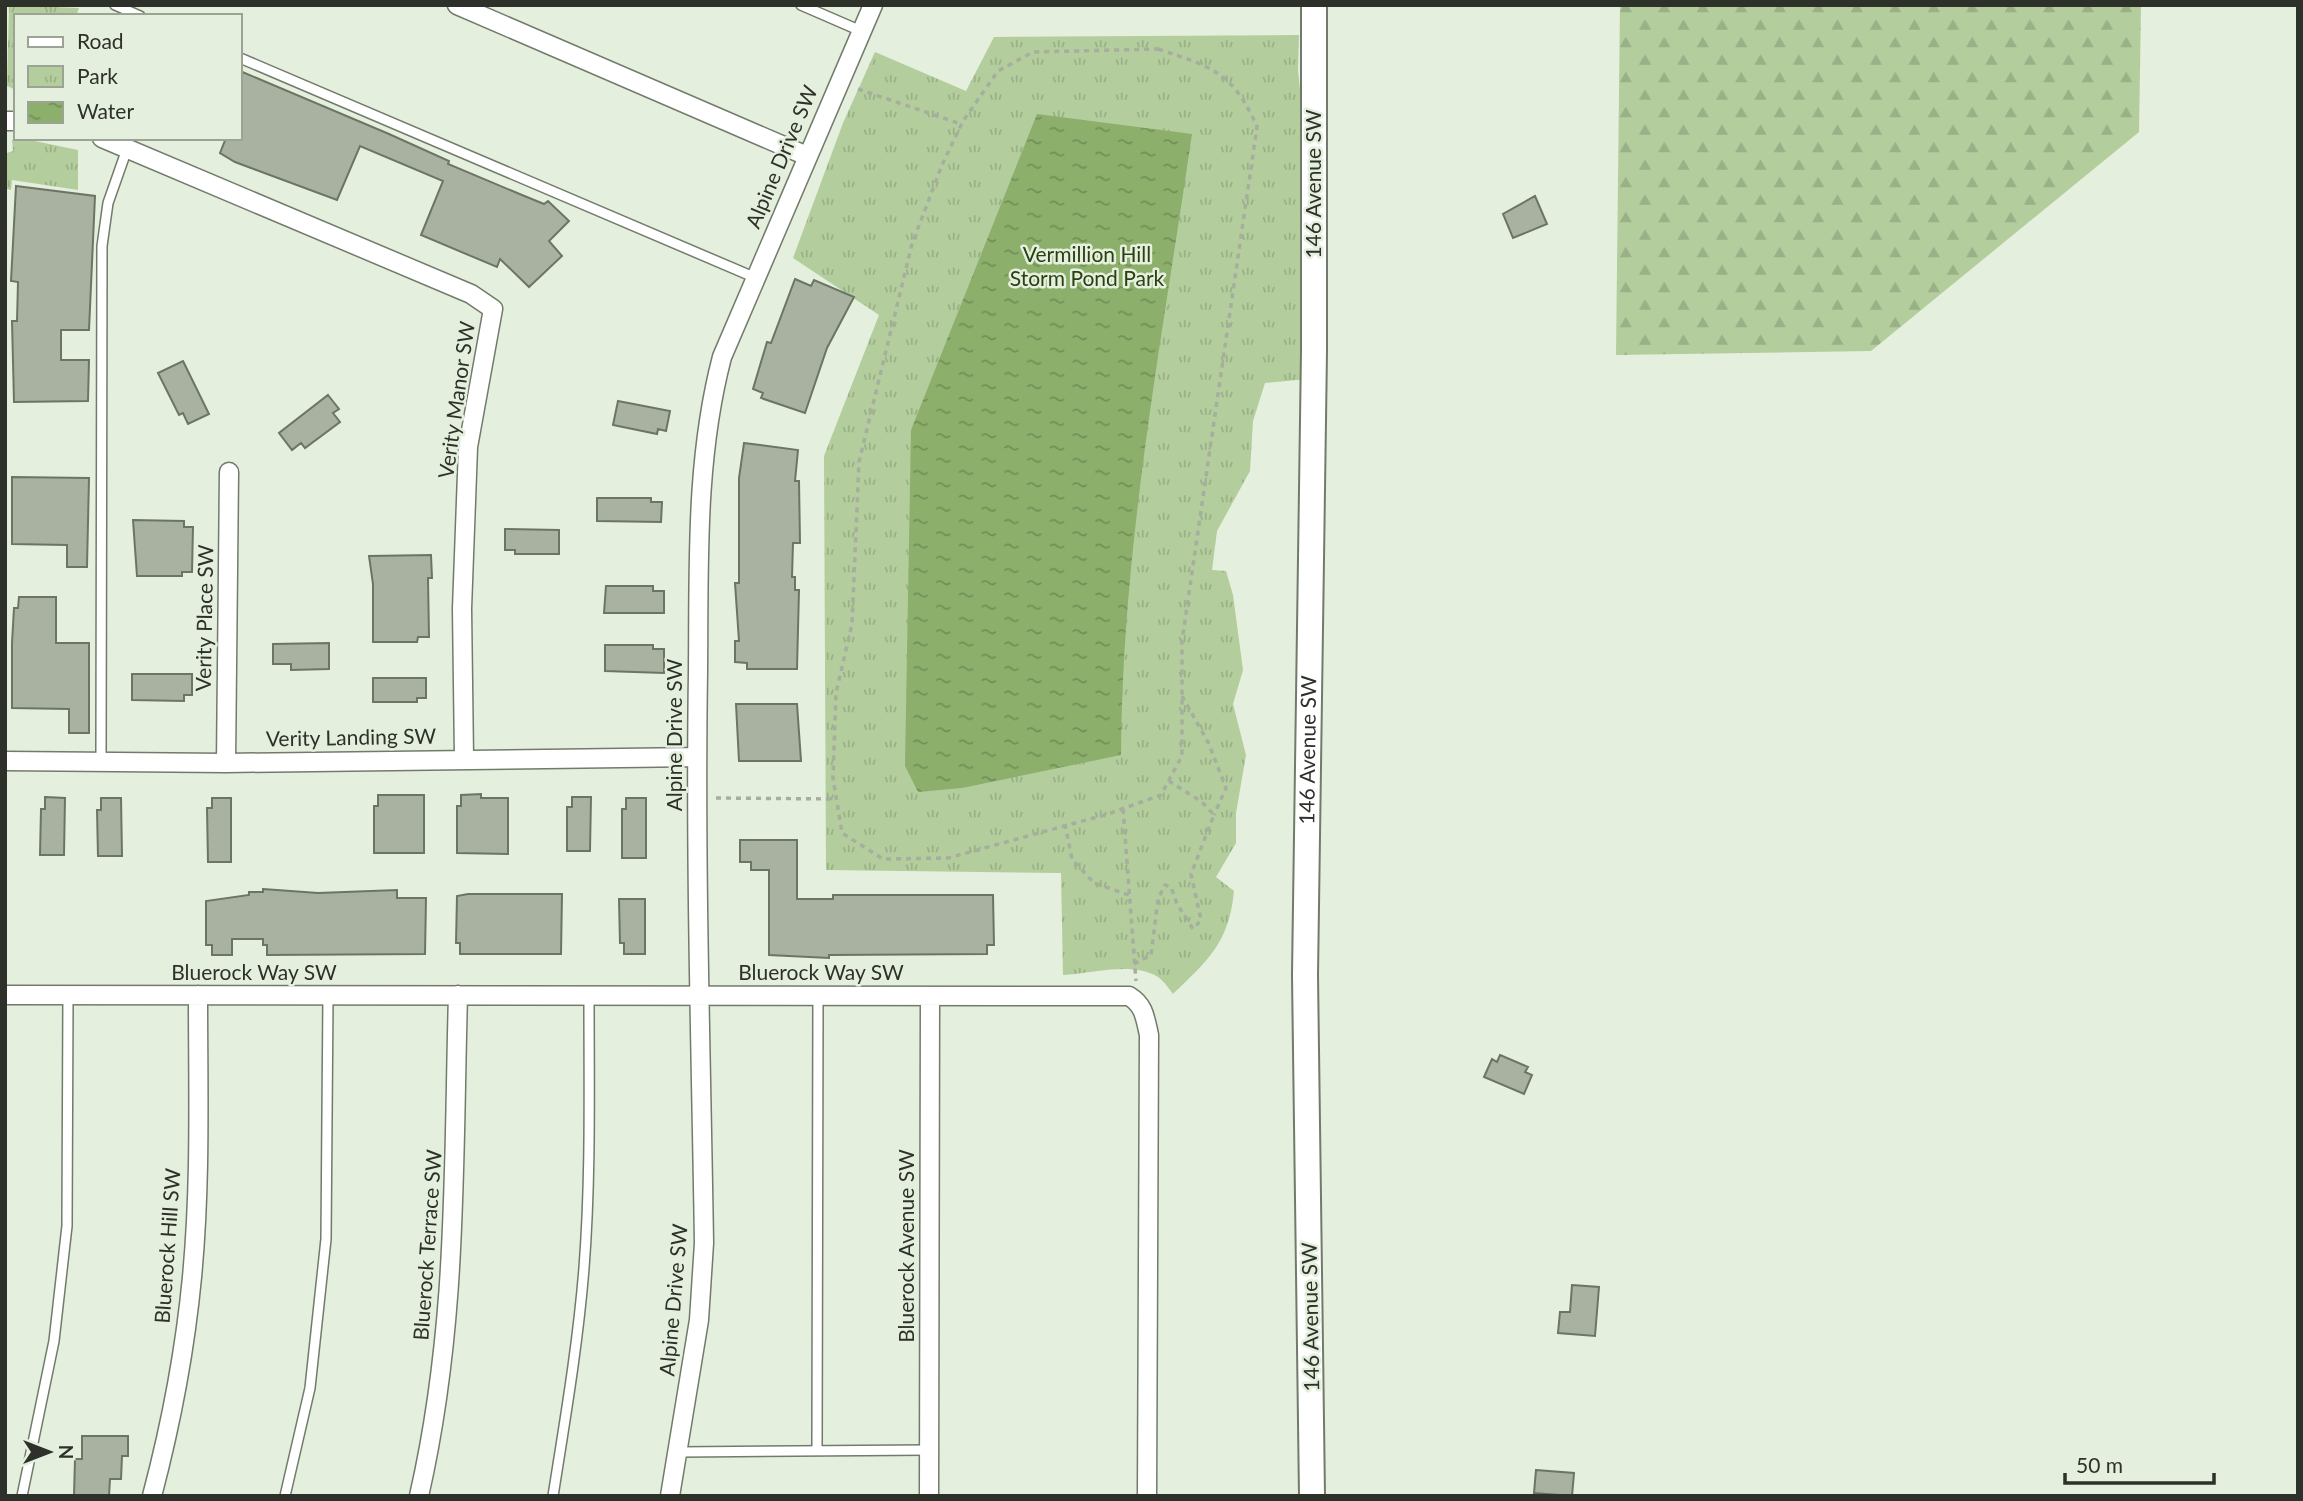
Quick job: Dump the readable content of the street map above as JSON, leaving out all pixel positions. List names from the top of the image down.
{
  "streets": {
    "street": [
      "Alpine Drive SW",
      "146 Avenue SW",
      "Verity Manor SW",
      "Verity Place SW",
      "Verity Landing SW",
      "Bluerock Way SW",
      "Bluerock Terrace SW",
      "Bluerock Hill SW",
      "Bluerock Avenue SW"
    ]
  },
  "crossings": [
    ["Alpine Drive SW", "Verity Landing SW"],
    ["Alpine Drive SW", "Bluerock Way SW"],
    ["Verity Manor SW", "Verity Landing SW"],
    ["Verity Place SW", "Verity Landing SW"],
    ["Bluerock Way SW", "Bluerock Terrace SW"],
    ["Bluerock Way SW", "Bluerock Hill SW"],
    ["Bluerock Way SW", "Bluerock Avenue SW"]
  ],
  "parks": ["Vermillion Hill Storm Pond Park"],
  "legend": ["Road", "Park", "Water"],
  "scale_bar": "50 m",
  "north": "right"
}
